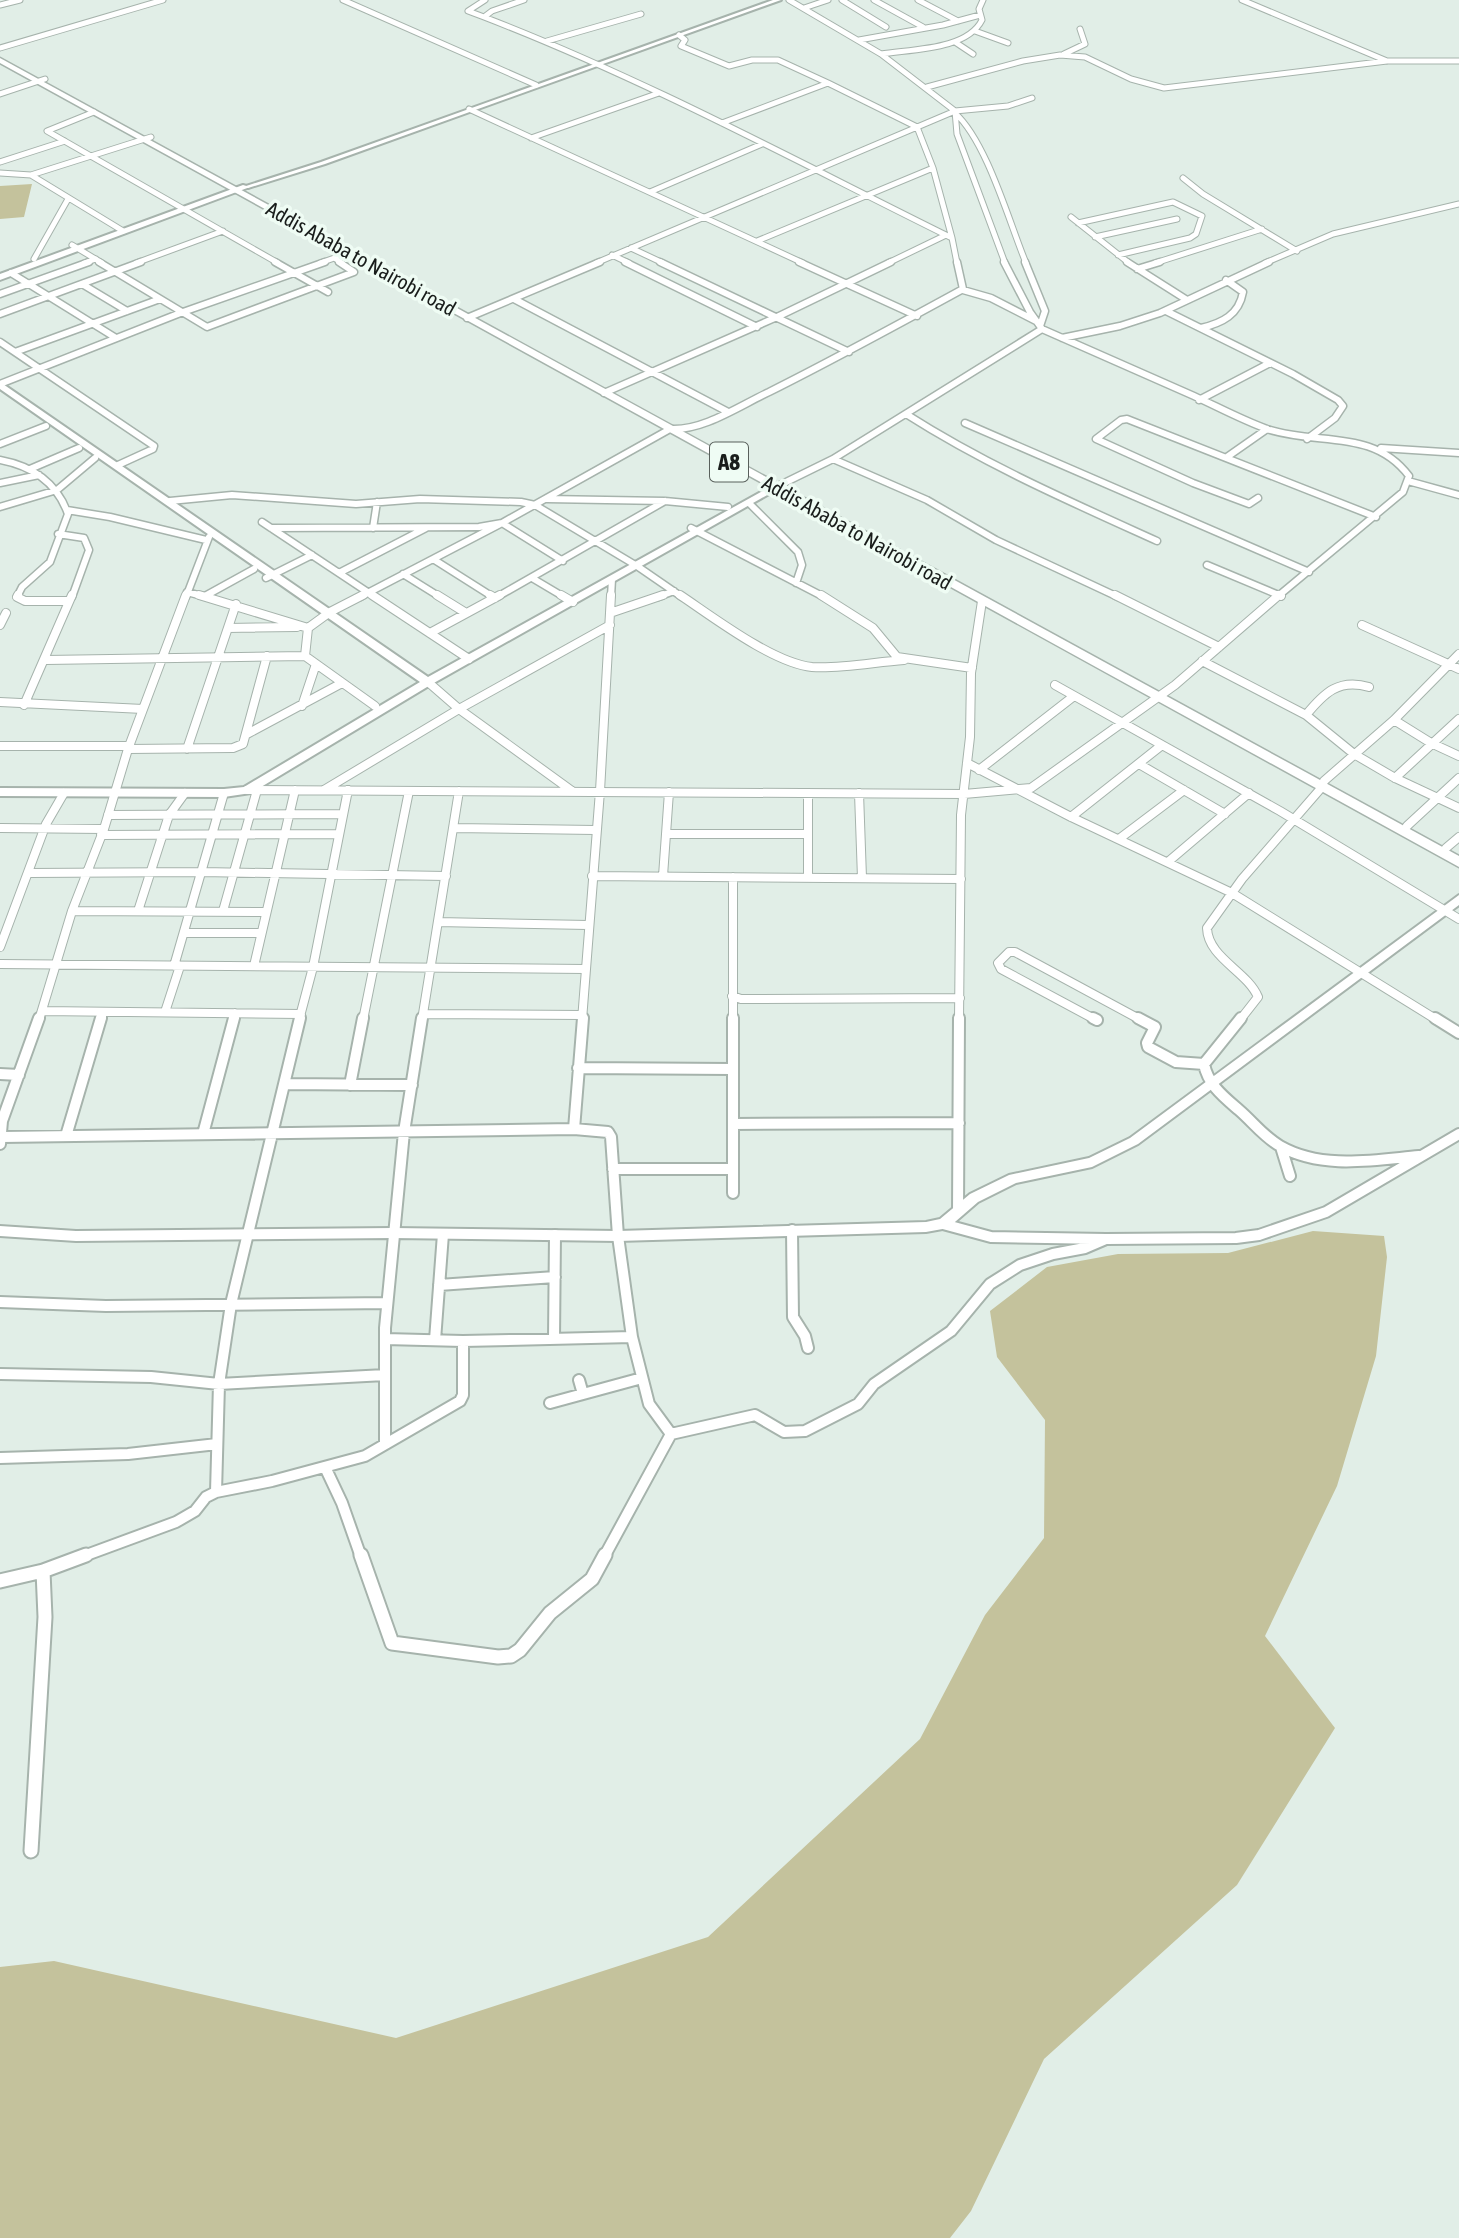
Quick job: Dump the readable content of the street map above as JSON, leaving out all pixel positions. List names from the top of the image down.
{
  "streets": {
    "highway": ["Addis Ababa to Nairobi road", "A8"]
  }
}
